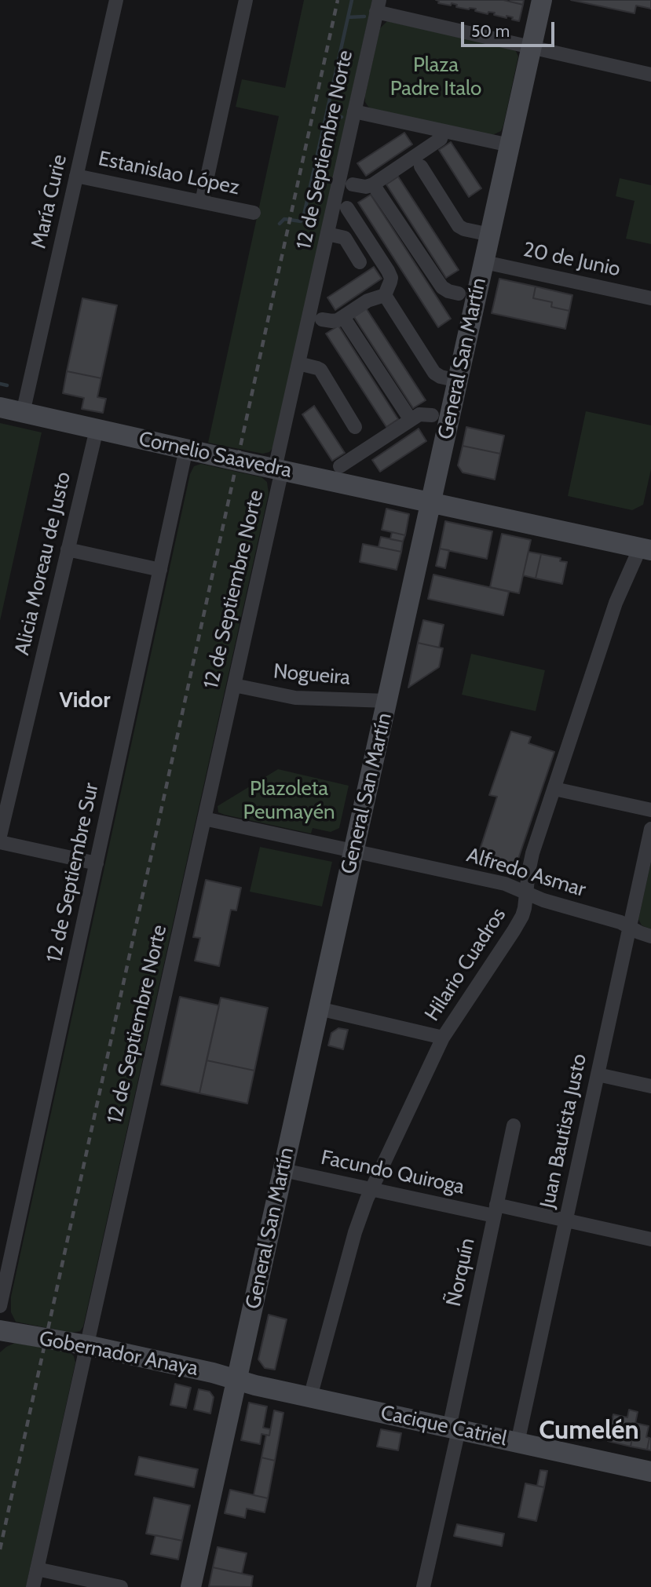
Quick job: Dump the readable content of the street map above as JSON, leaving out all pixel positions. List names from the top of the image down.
{
  "streets": {
    "main road": [
      "General San Martín",
      "Cornelio Saavedra",
      "Gobernador Anaya",
      "Cacique Catriel"
    ],
    "street": [
      "12 de Septiembre Norte",
      "Estanislao López",
      "María Curie",
      "20 de Junio",
      "Alicia Moreau de Justo",
      "Nogueira",
      "12 de Septiembre Sur",
      "Alfredo Asmar",
      "Hilario Cuadros",
      "Juan Bautista Justo",
      "Facundo Quiroga",
      "Ñorquín"
    ]
  },
  "crossings": [
    ["12 de Septiembre Norte", "Cornelio Saavedra"],
    ["12 de Septiembre Norte", "Nogueira"],
    ["12 de Septiembre Norte", "Alfredo Asmar"],
    ["12 de Septiembre Norte", "Gobernador Anaya"],
    ["Estanislao López", "María Curie"],
    ["María Curie", "Cornelio Saavedra"],
    ["20 de Junio", "General San Martín"],
    ["General San Martín", "Cornelio Saavedra"],
    ["General San Martín", "Nogueira"],
    ["General San Martín", "Alfredo Asmar"],
    ["General San Martín", "Facundo Quiroga"],
    ["General San Martín", "Gobernador Anaya"],
    ["General San Martín", "Cacique Catriel"],
    ["Cornelio Saavedra", "Alicia Moreau de Justo"],
    ["Cornelio Saavedra", "12 de Septiembre Sur"],
    ["Cornelio Saavedra", "Hilario Cuadros"],
    ["Alfredo Asmar", "Hilario Cuadros"],
    ["Alfredo Asmar", "Juan Bautista Justo"],
    ["Hilario Cuadros", "Facundo Quiroga"],
    ["Hilario Cuadros", "Cacique Catriel"],
    ["Juan Bautista Justo", "Facundo Quiroga"],
    ["Juan Bautista Justo", "Cacique Catriel"],
    ["Facundo Quiroga", "Ñorquín"],
    ["Ñorquín", "Cacique Catriel"],
    ["Gobernador Anaya", "Cacique Catriel"]
  ],
  "districts": ["Vidor", "Cumelén"],
  "parks": ["Plaza Padre Italo", "Plazoleta Peumayén"],
  "scale_bar": "50 m"
}
